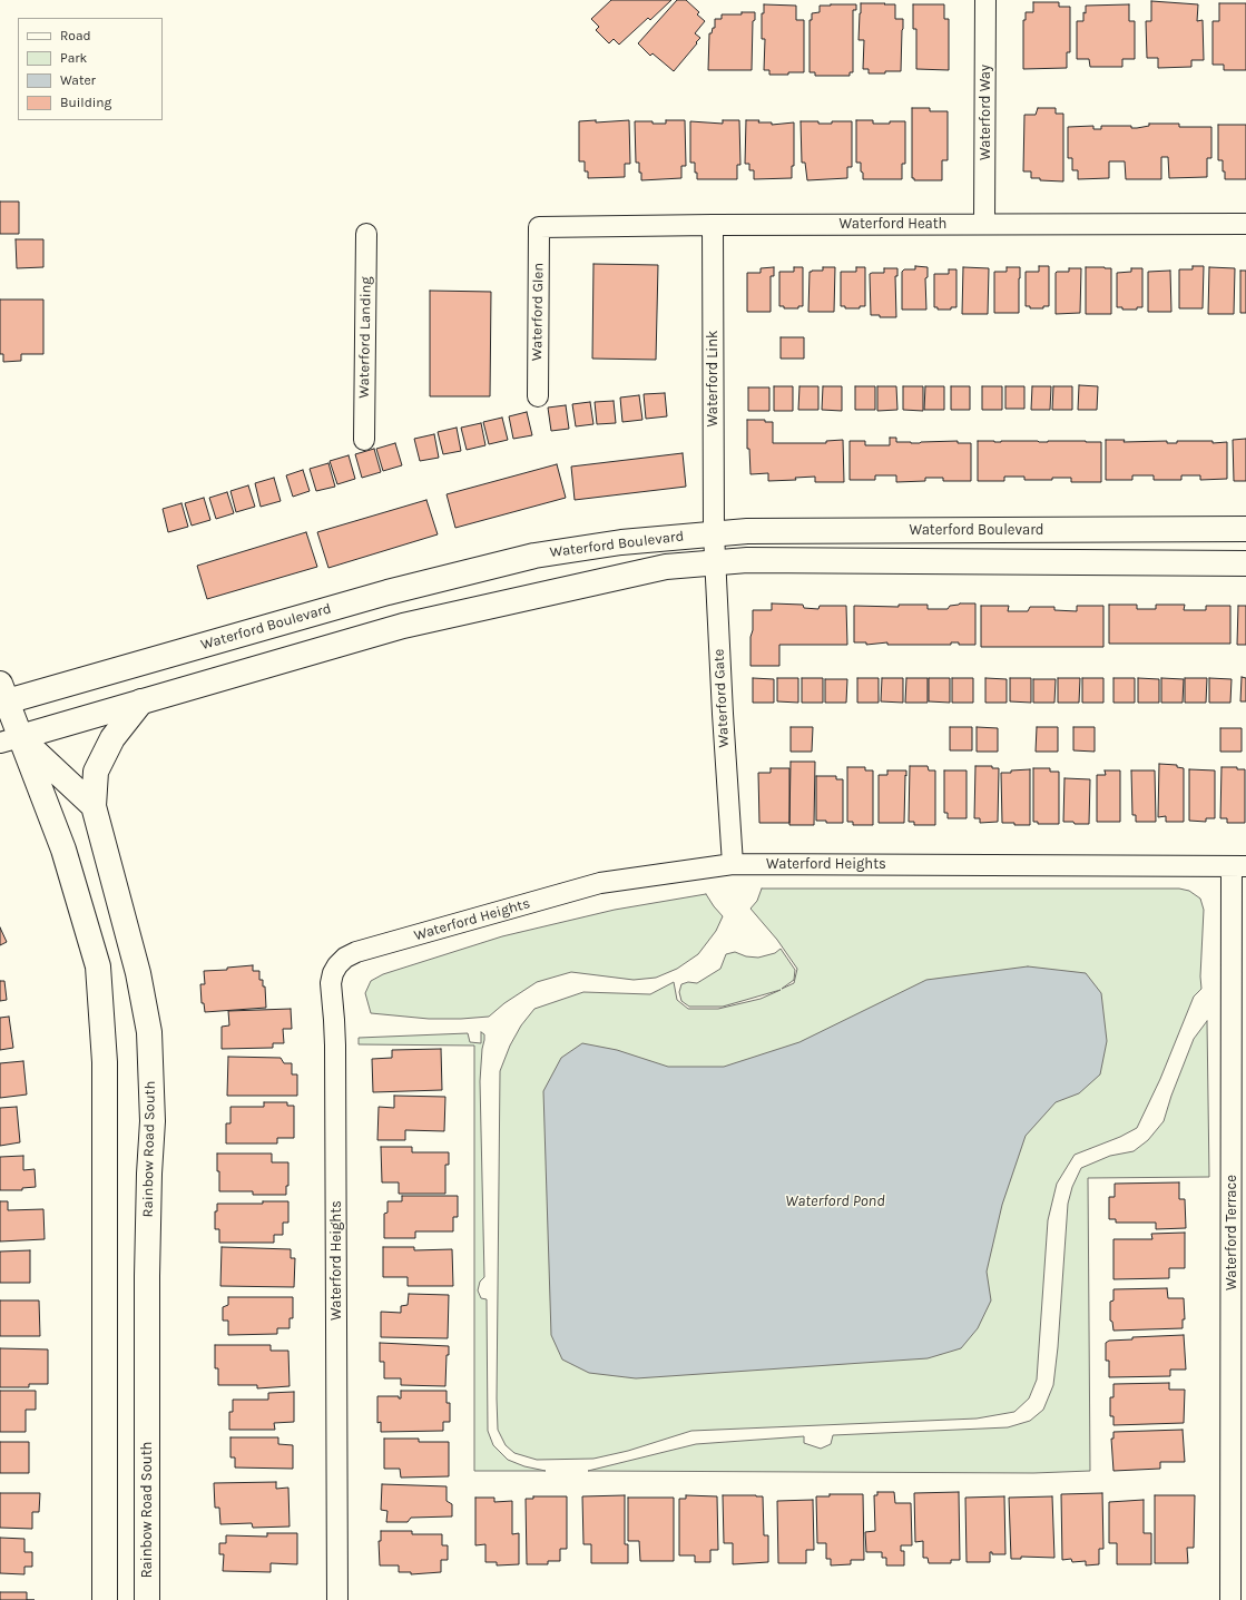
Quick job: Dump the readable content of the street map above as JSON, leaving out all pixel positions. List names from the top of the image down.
{
  "streets": {
    "street": [
      "Waterford Way",
      "Waterford Heath",
      "Waterford Glen",
      "Waterford Landing",
      "Waterford Link",
      "Waterford Boulevard",
      "Waterford Gate",
      "Waterford Heights",
      "Rainbow Road South",
      "Waterford Terrace"
    ]
  },
  "crossings": [
    ["Waterford Way", "Waterford Heath"],
    ["Waterford Heath", "Waterford Glen"],
    ["Waterford Heath", "Waterford Link"],
    ["Waterford Link", "Waterford Boulevard"],
    ["Waterford Link", "Waterford Gate"],
    ["Waterford Boulevard", "Waterford Gate"],
    ["Waterford Gate", "Waterford Heights"],
    ["Waterford Heights", "Waterford Terrace"]
  ],
  "water": ["Waterford Pond"],
  "legend": [
    "Road",
    "Park",
    "Water",
    "Building"
  ]
}
